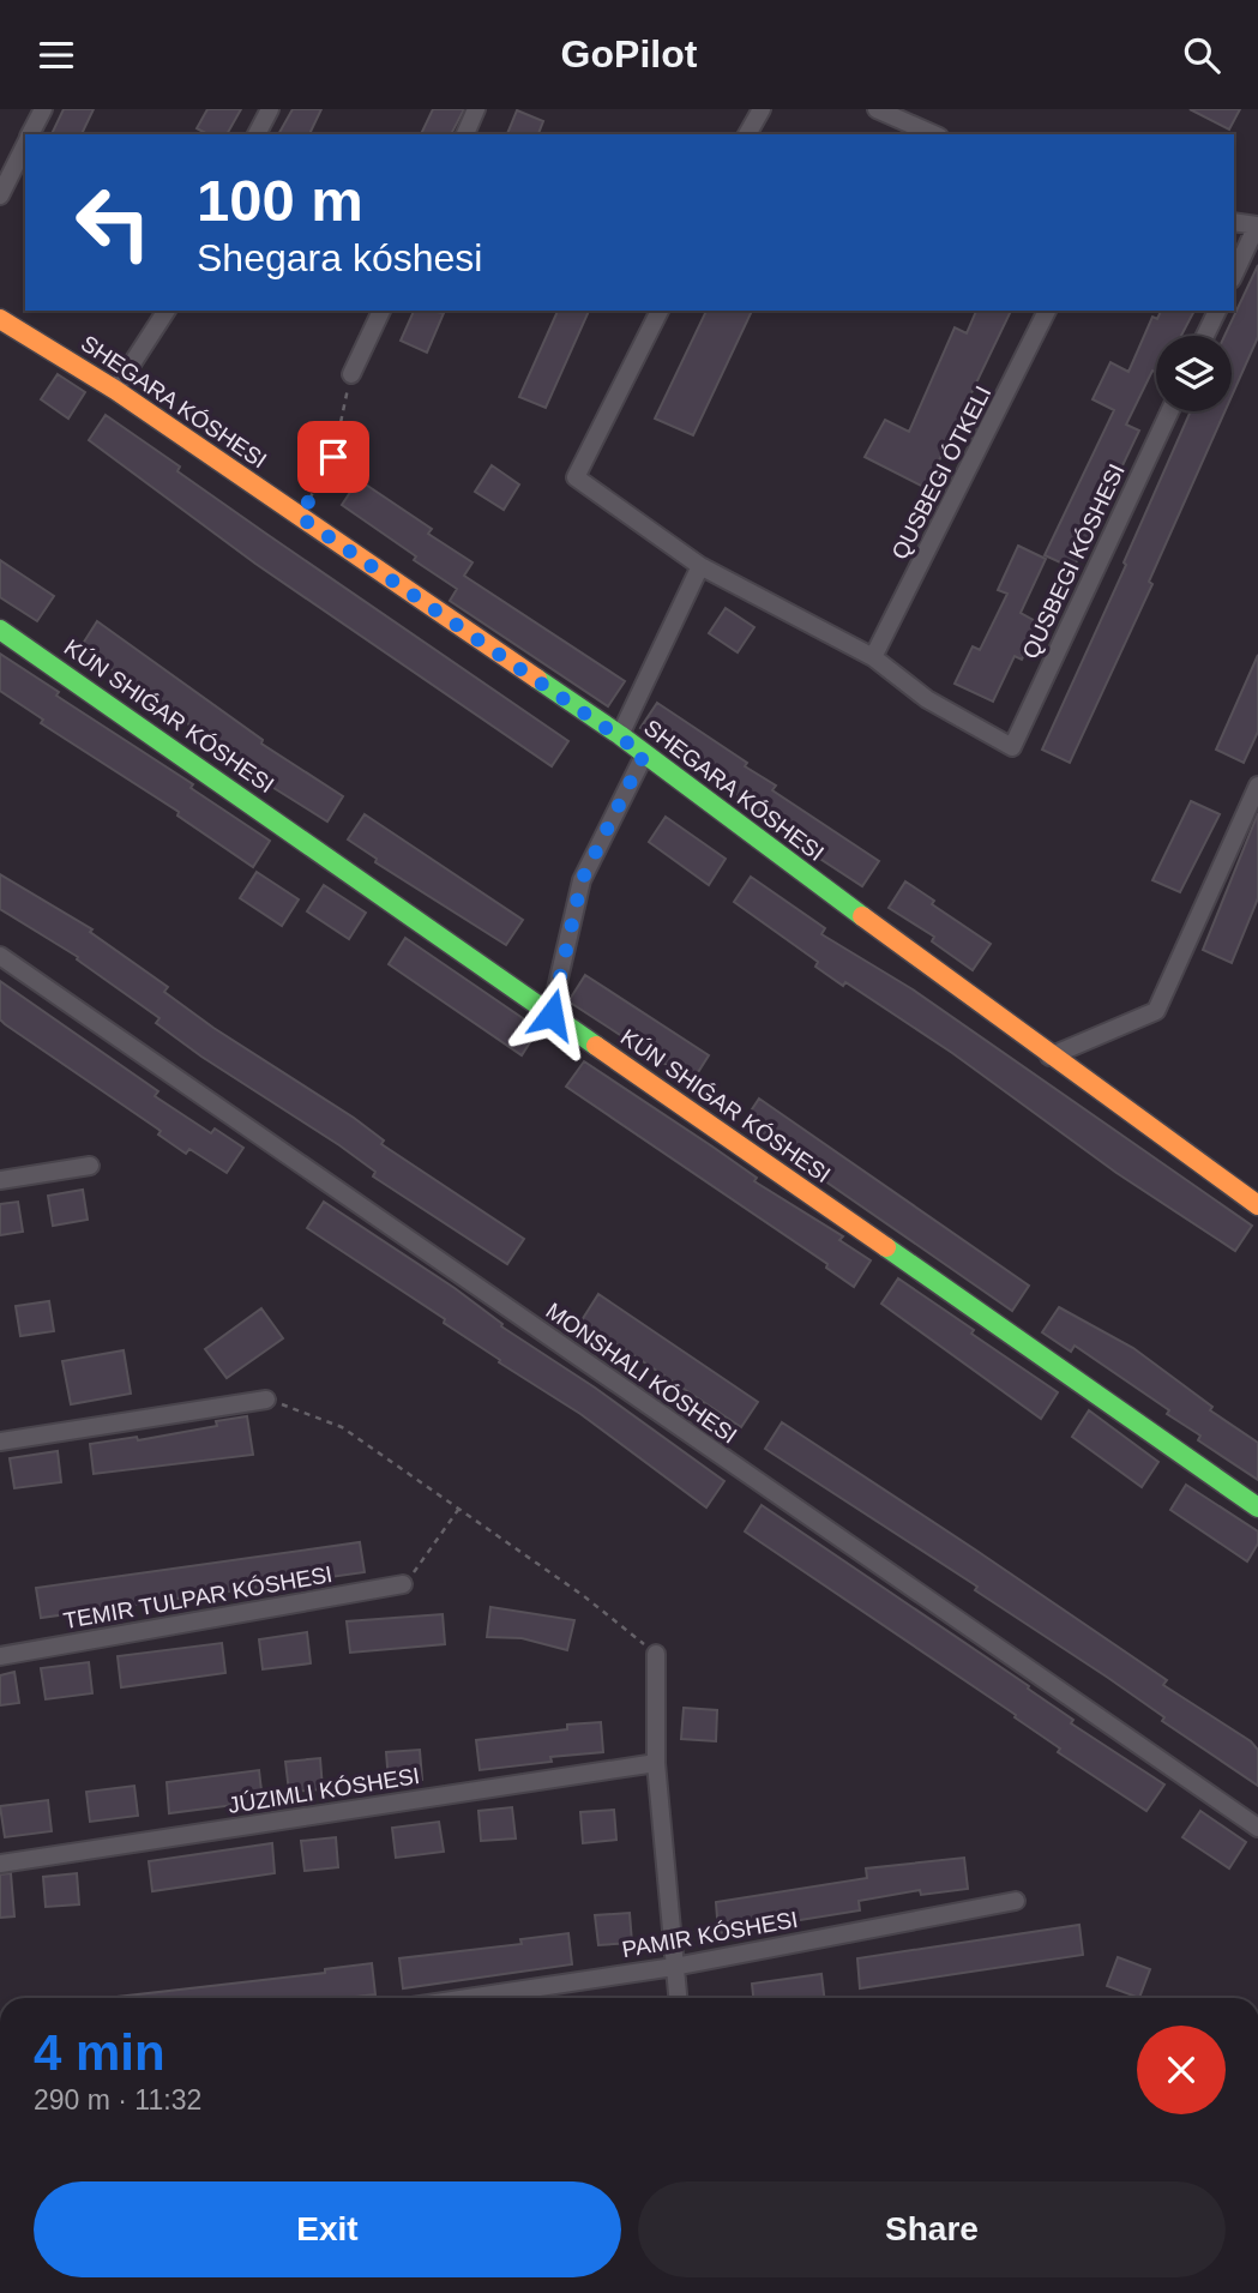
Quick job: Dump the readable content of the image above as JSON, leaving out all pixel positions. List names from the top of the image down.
{
  "streets": {
    "street": [
      "SHEGARA KÓSHESI",
      "QUSBEGI ÓTKELI",
      "QUSBEGI KÓSHESI",
      "TEMIR TULPAR KÓSHESI",
      "JÚZIMLI KÓSHESI",
      "PAMIR KÓSHESI"
    ]
  },
  "crossings": [
    ["QUSBEGI ÓTKELI", "QUSBEGI KÓSHESI"]
  ],
  "page": {
    "header": "GoPilot",
    "turn": ["100 m", "Shegara kóshesi"],
    "heading": ["4 min", "290 m · 11:32"],
    "buttons": ["Exit", "Share"]
  }
}
